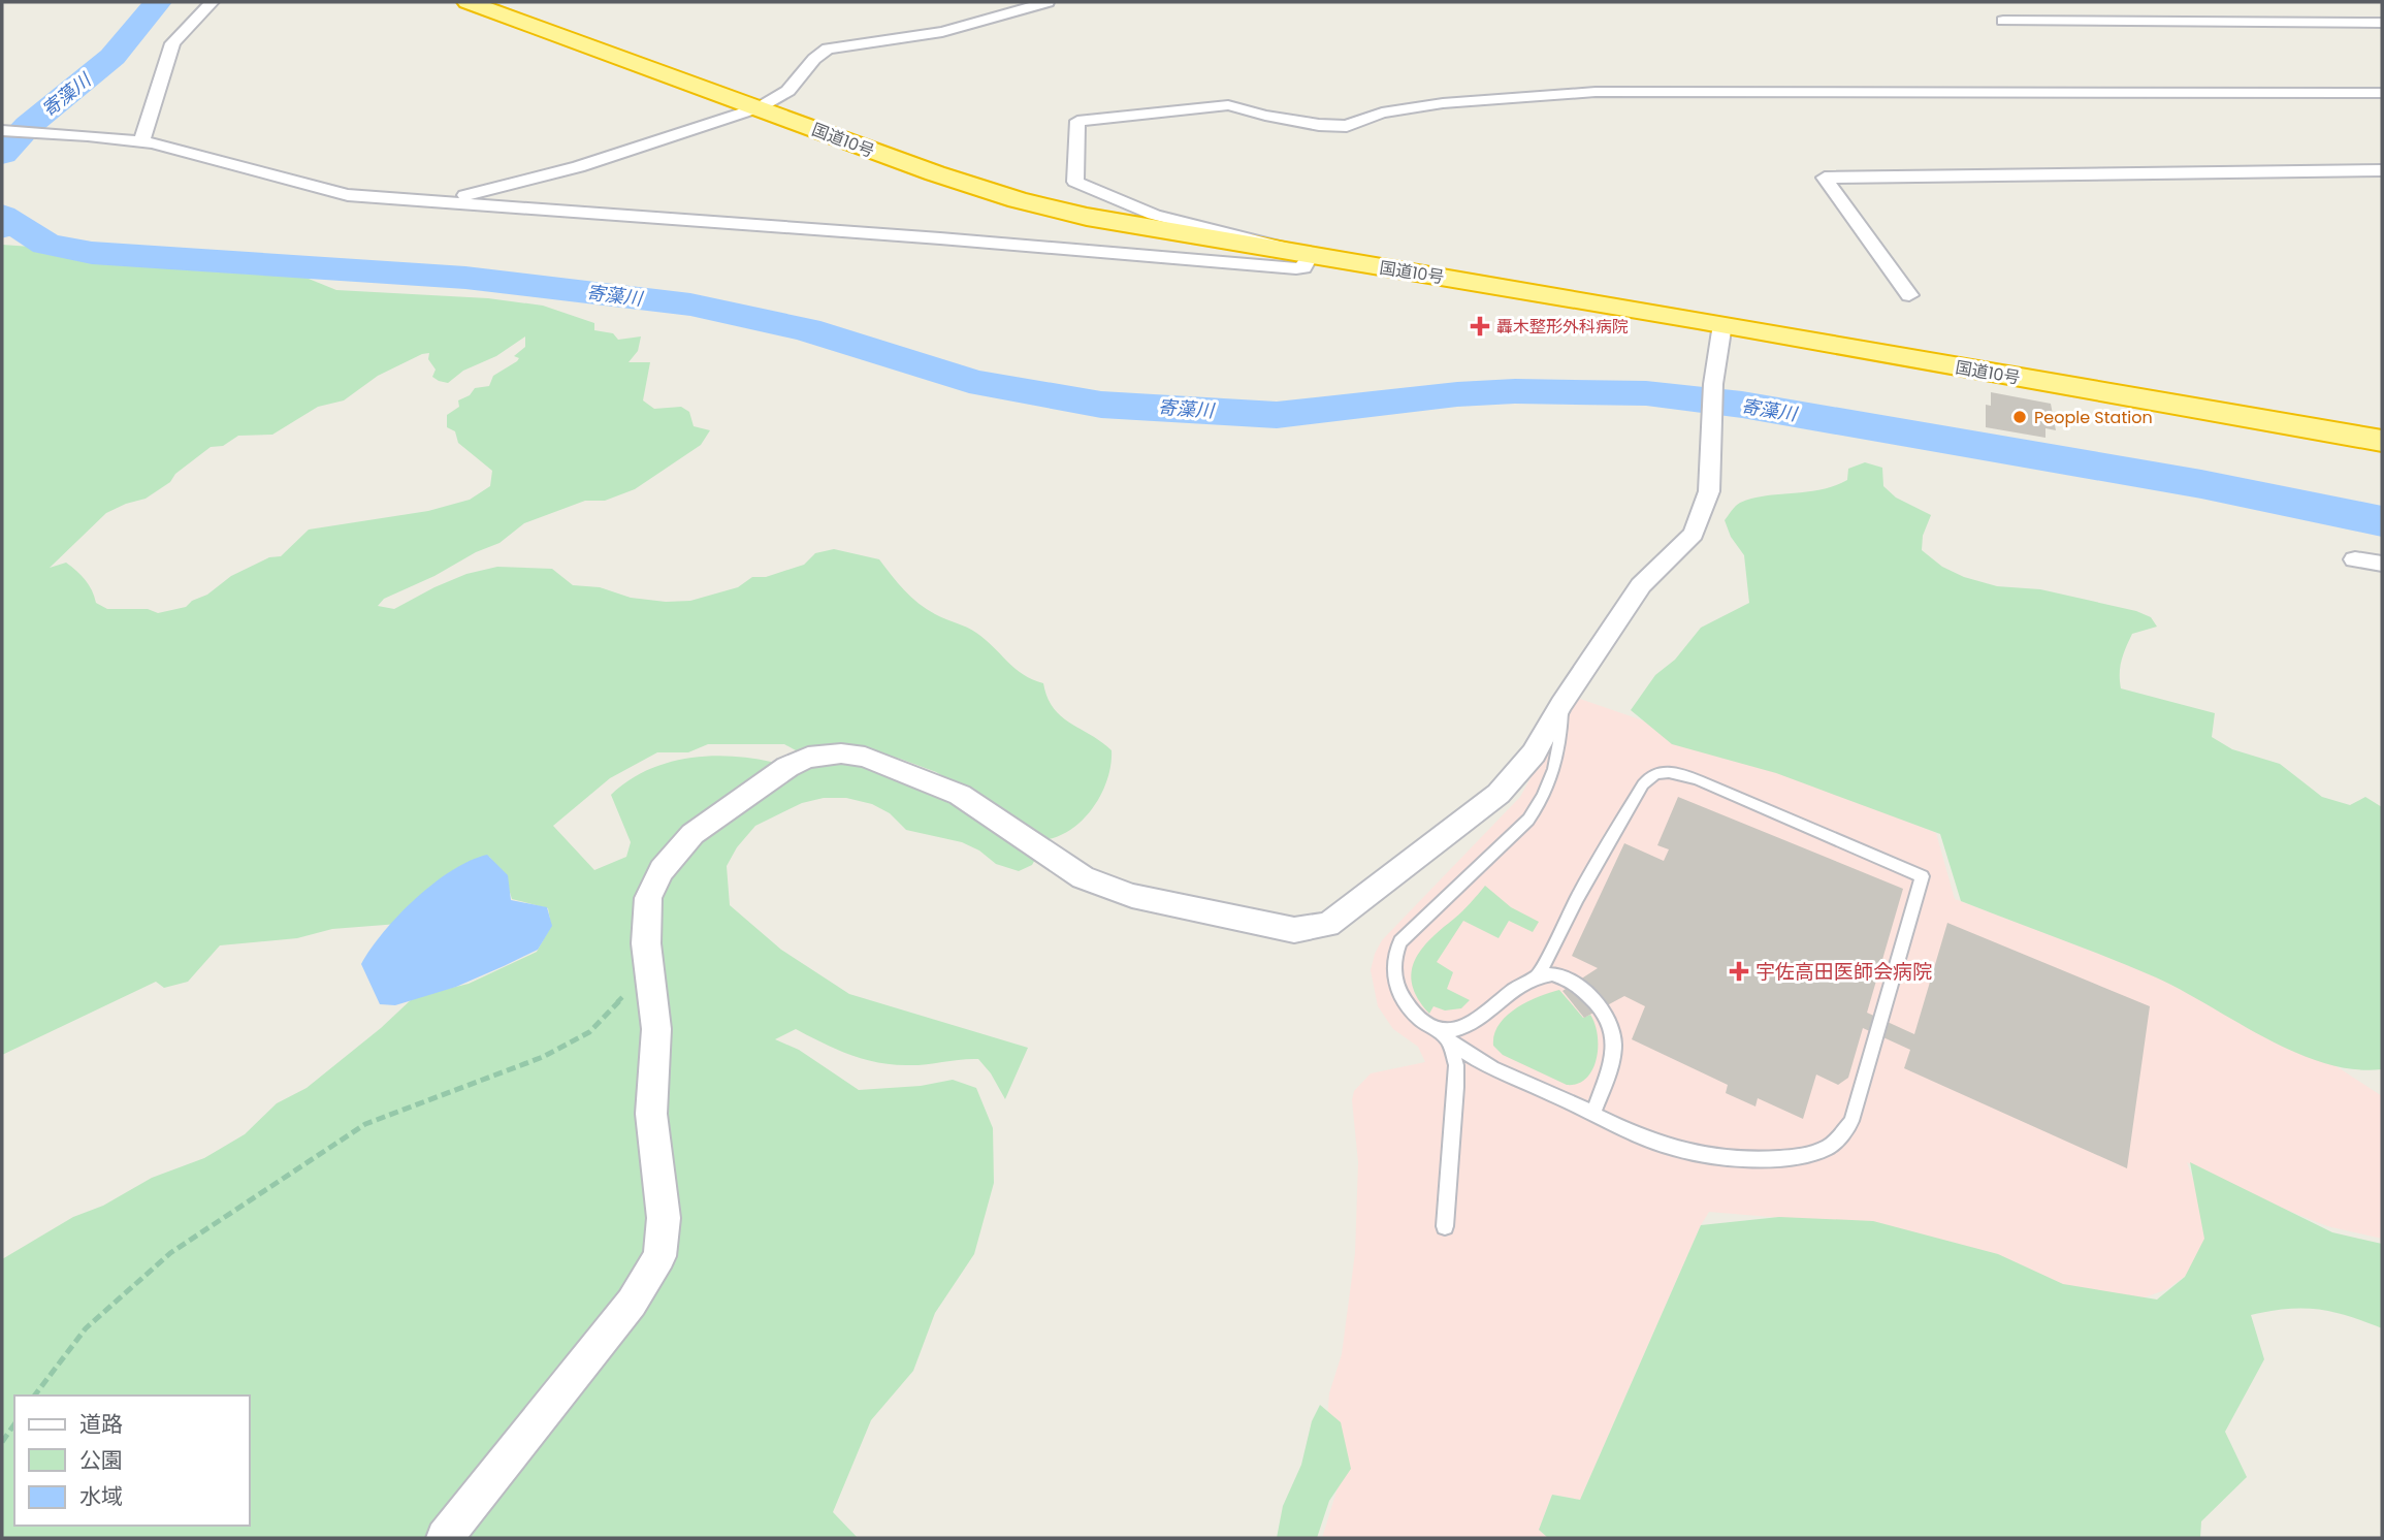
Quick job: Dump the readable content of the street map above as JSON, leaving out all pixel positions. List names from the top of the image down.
{
  "streets": {
    "highway": ["国道10号"]
  },
  "water": ["寄藻川"],
  "places": {
    "health": ["轟木整形外科病院", "宇佐高田医師会病院"],
    "other": ["People Station"]
  },
  "legend": ["道路", "公園", "水域"]
}
